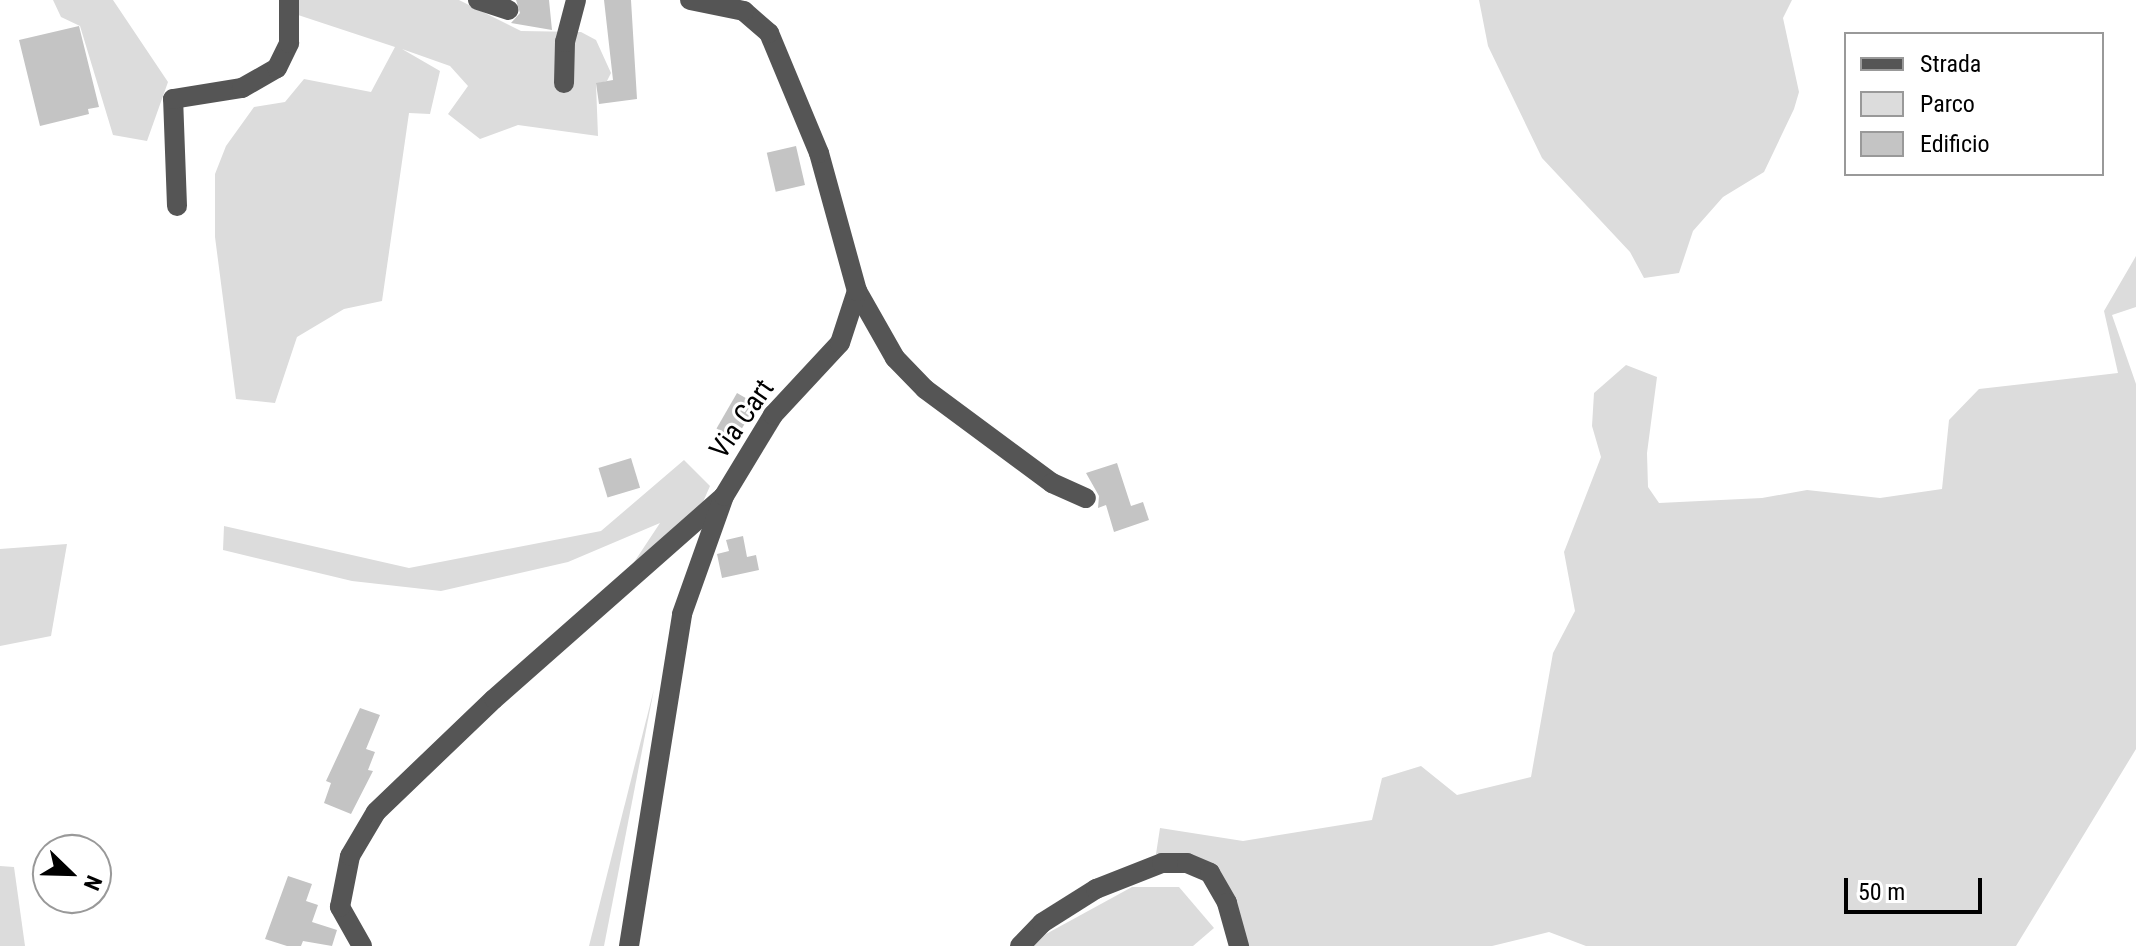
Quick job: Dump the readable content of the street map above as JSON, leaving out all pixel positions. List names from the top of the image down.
{
  "streets": {
    "street": ["Via Cart"]
  },
  "legend": ["Strada", "Parco", "Edificio"],
  "scale_bar": "50 m",
  "north": "bottom right"
}
